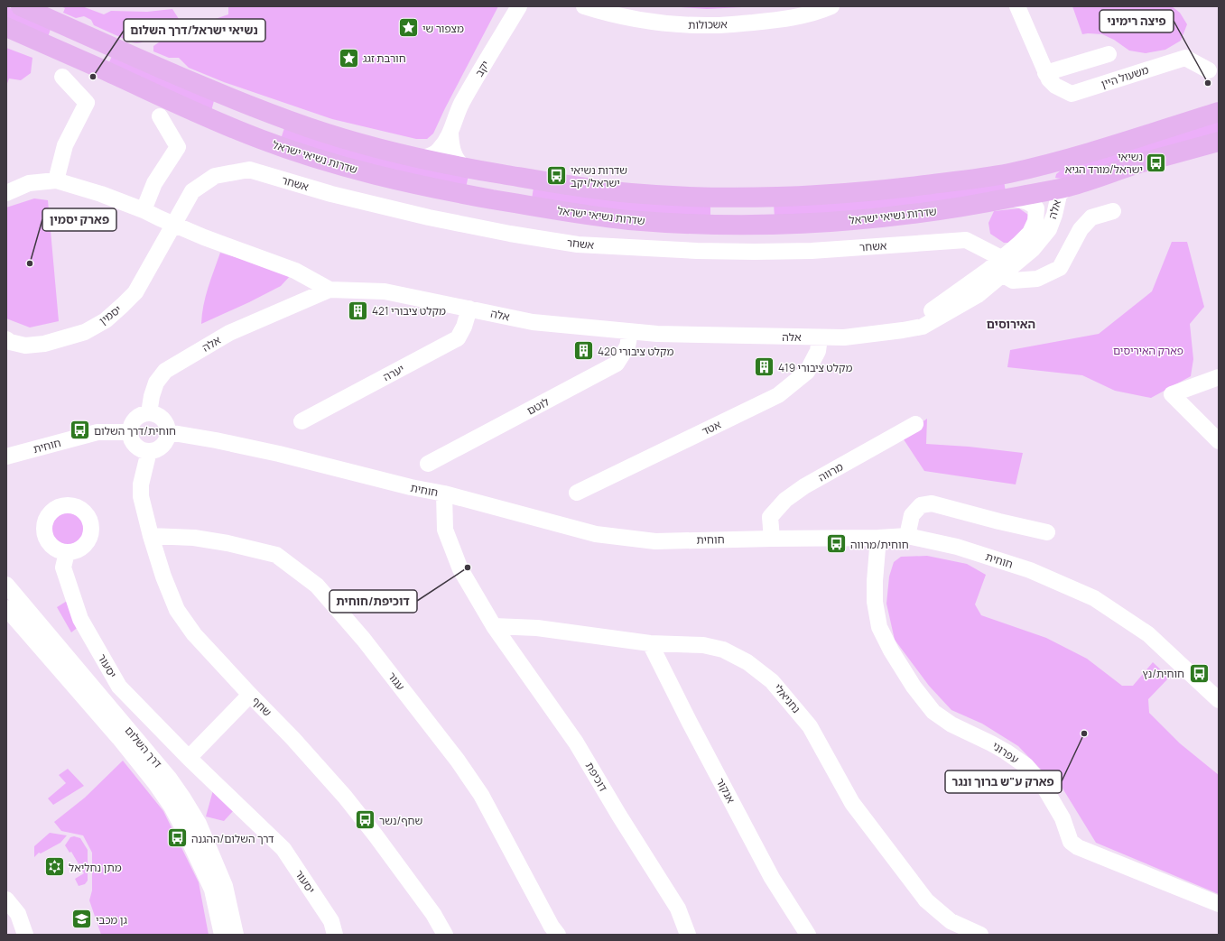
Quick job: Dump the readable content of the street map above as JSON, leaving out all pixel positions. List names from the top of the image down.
{
  "streets": {
    "main road": ["שדרות נשיאי ישראל"],
    "street": [
      "אשכולות",
      "יקב",
      "משעול היין",
      "אשחר",
      "אלה",
      "יסמין",
      "יערה",
      "לוטם",
      "אטד",
      "חוחית",
      "מרווה",
      "יסעור",
      "עגור",
      "נחניאלי",
      "שחף",
      "דרך השלום",
      "עפרוני",
      "דוכיפת",
      "אנקור"
    ]
  },
  "crossings": [
    ["שדרות נשיאי ישראל", "אלה"],
    ["אשחר", "אלה"],
    ["אשחר", "יסמין"],
    ["אלה", "יערה"],
    ["אלה", "לוטם"],
    ["אלה", "אטד"],
    ["אלה", "חוחית"],
    ["אלה", "שחף"],
    ["חוחית", "מרווה"],
    ["חוחית", "שחף"],
    ["חוחית", "עפרוני"],
    ["חוחית", "דוכיפת"],
    ["עגור", "שחף"],
    ["נחניאלי", "דוכיפת"],
    ["נחניאלי", "אנקור"]
  ],
  "districts": ["האירוסים"],
  "parks": ["פארק האיריסים"],
  "places": {
    "place": ["מצפור שי", "חורבת זגג"],
    "other": [
      "נשיאי ישראל/דרך השלום",
      "פיצה רימיני",
      "פארק יסמין",
      "דוכיפת/חוחית",
      "פארק ע\"ש ברוך ונגר"
    ],
    "bus stop": [
      "נשיאי ישראל/מורד הגיא",
      "שדרות נשיאי ישראל/יקב",
      "חוחית/דרך השלום",
      "חוחית/מרווה",
      "חוחית/נץ",
      "שחף/נשר",
      "דרך השלום/ההגנה"
    ],
    "building": ["מקלט ציבורי 421", "מקלט ציבורי 420", "מקלט ציבורי 419"],
    "synagogue": ["מתן נחליאל"],
    "school or university": ["גן מכבי"]
  }
}
